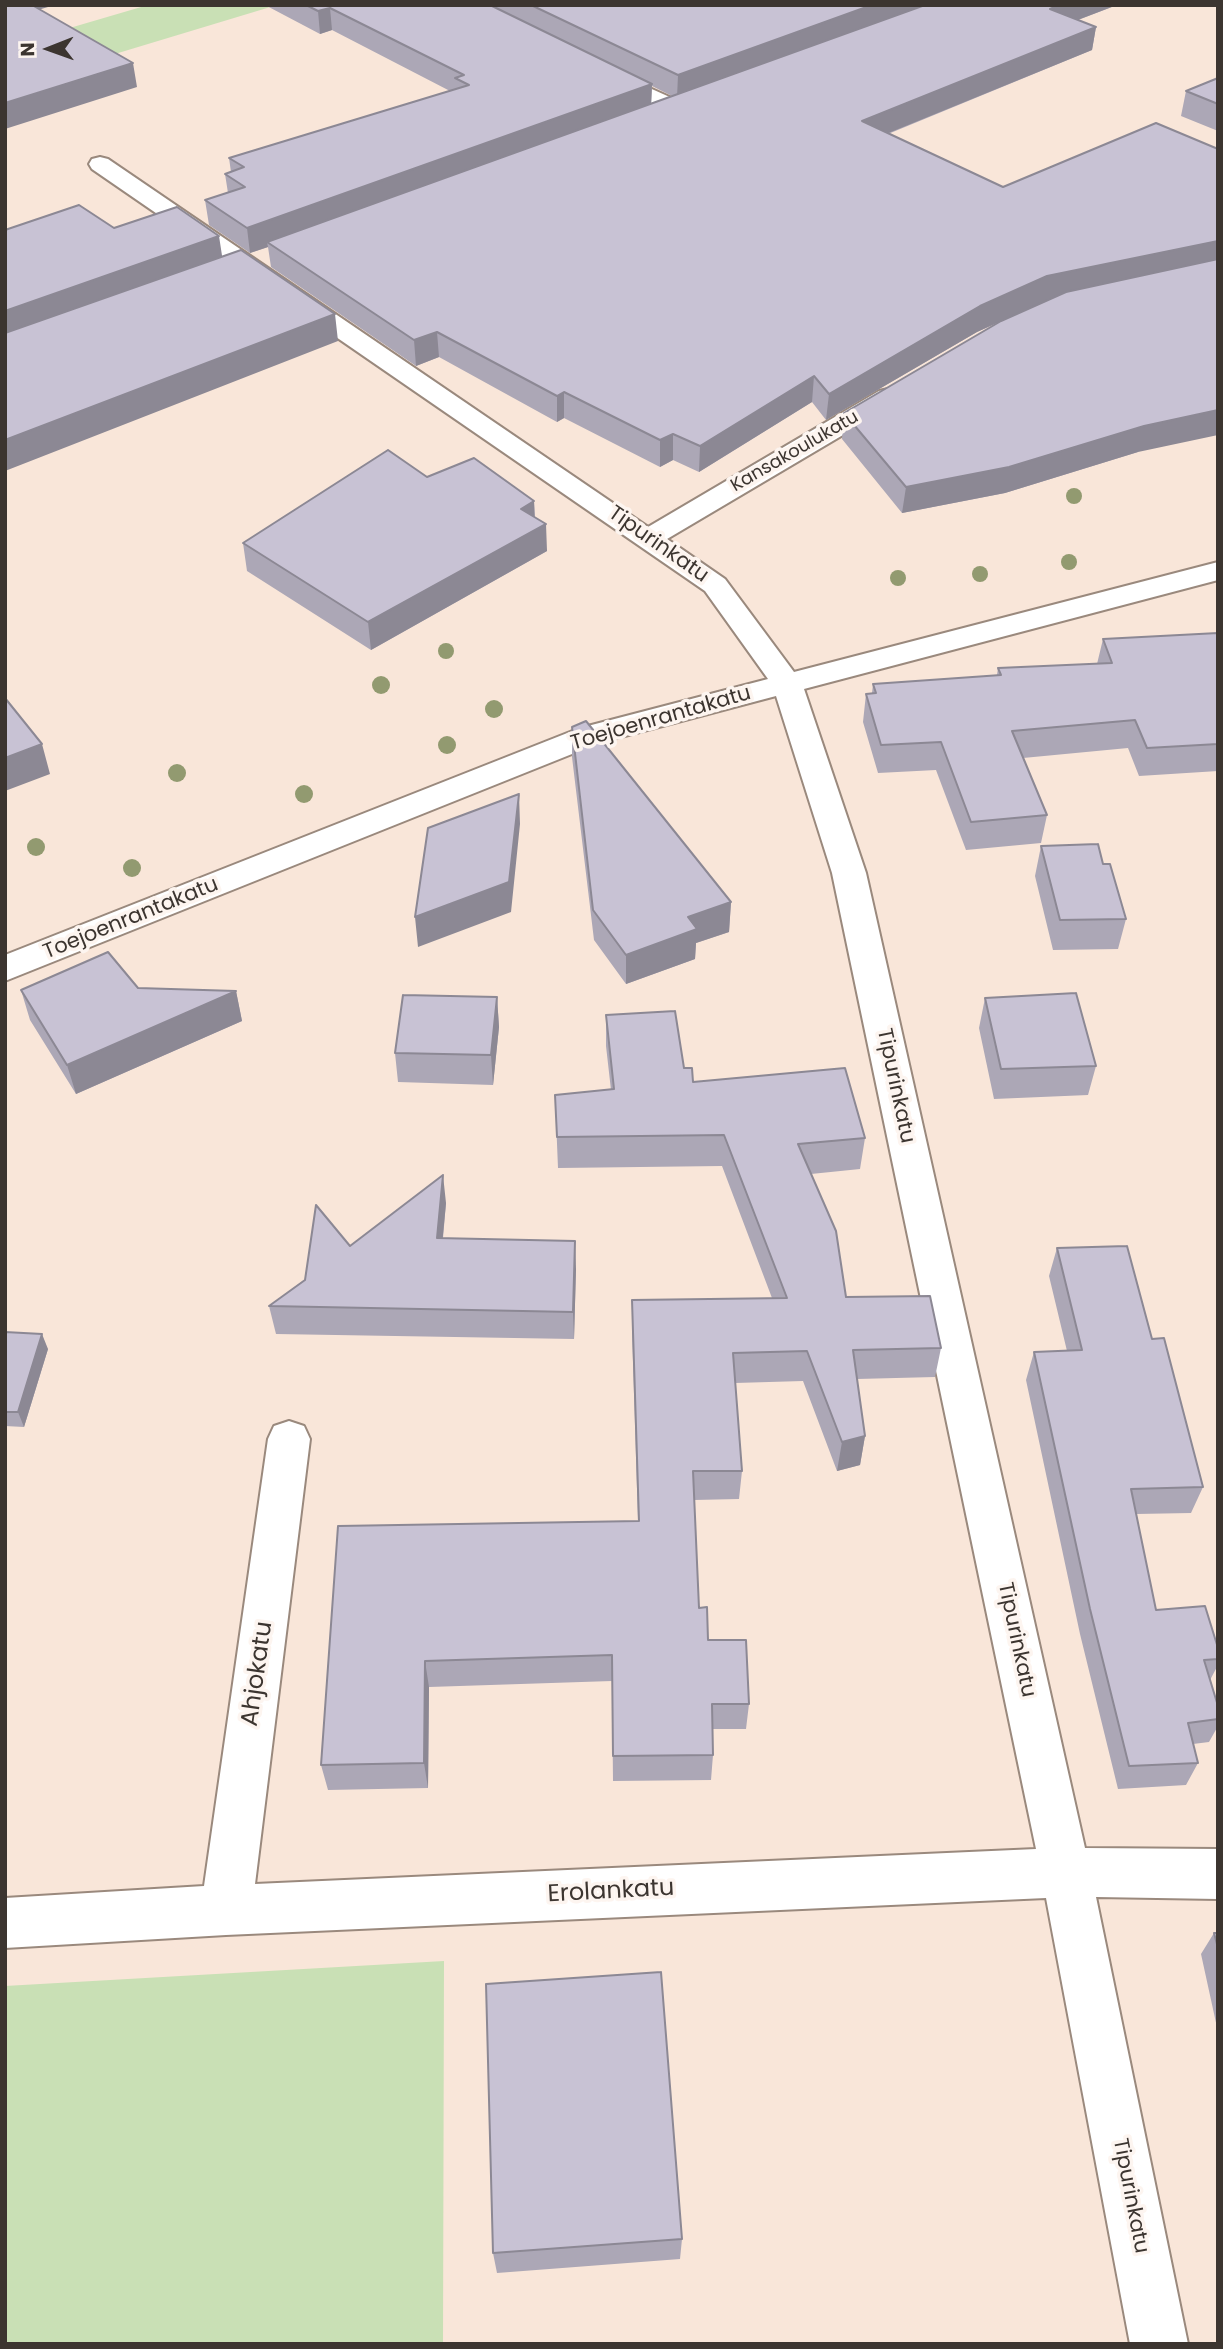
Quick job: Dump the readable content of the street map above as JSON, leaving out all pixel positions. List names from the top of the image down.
{
  "streets": {
    "street": [
      "Kansakoulukatu",
      "Tipurinkatu",
      "Toejoenrantakatu",
      "Ahjokatu",
      "Erolankatu"
    ]
  },
  "crossings": [
    ["Kansakoulukatu", "Tipurinkatu"],
    ["Tipurinkatu", "Toejoenrantakatu"],
    ["Tipurinkatu", "Erolankatu"],
    ["Ahjokatu", "Erolankatu"]
  ],
  "north": "left"
}
